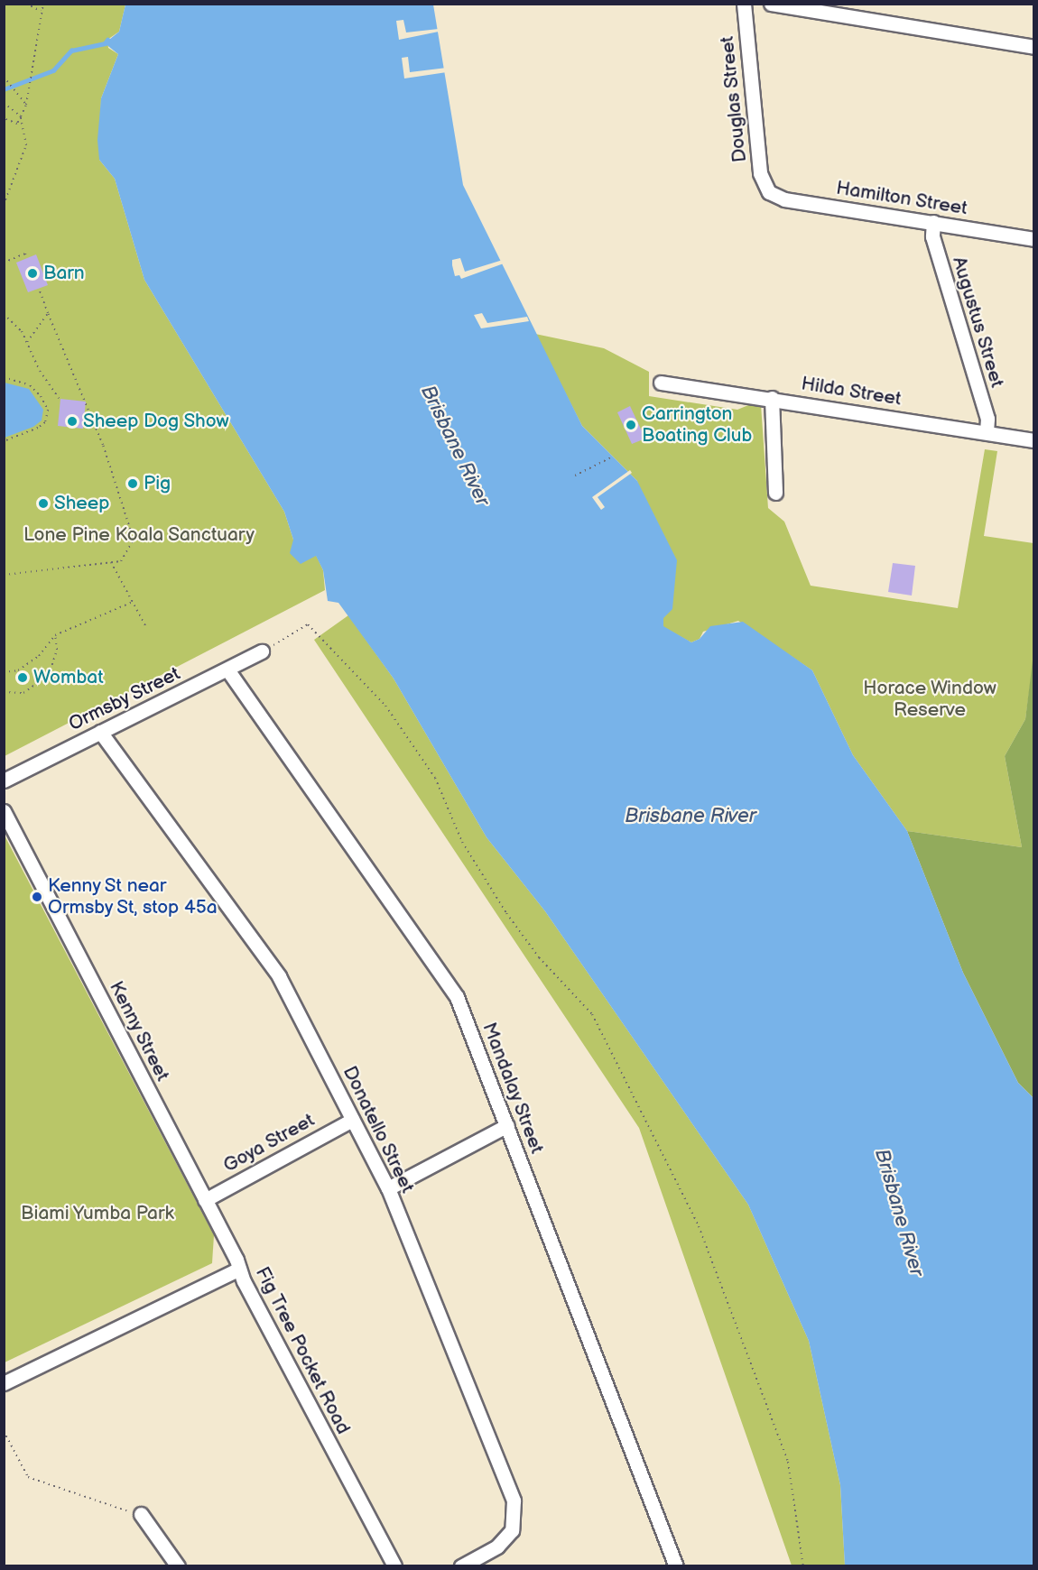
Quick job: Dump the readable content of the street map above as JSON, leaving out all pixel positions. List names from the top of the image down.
{
  "streets": {
    "street": [
      "Douglas Street",
      "Hamilton Street",
      "Augustus Street",
      "Hilda Street",
      "Ormsby Street",
      "Kenny Street",
      "Mandalay Street",
      "Donatello Street",
      "Goya Street",
      "Fig Tree Pocket Road"
    ]
  },
  "crossings": [
    ["Douglas Street", "Hamilton Street"],
    ["Hamilton Street", "Augustus Street"],
    ["Augustus Street", "Hilda Street"],
    ["Ormsby Street", "Mandalay Street"],
    ["Ormsby Street", "Donatello Street"],
    ["Kenny Street", "Goya Street"],
    ["Kenny Street", "Fig Tree Pocket Road"],
    ["Donatello Street", "Goya Street"]
  ],
  "water": ["Brisbane River"],
  "parks": ["Lone Pine Koala Sanctuary", "Horace Window Reserve", "Biami Yumba Park"],
  "places": [
    "Barn",
    "Sheep Dog Show",
    "Carrington Boating Club",
    "Pig",
    "Sheep",
    "Wombat",
    "Kenny St near Ormsby St, stop 45a"
  ]
}
